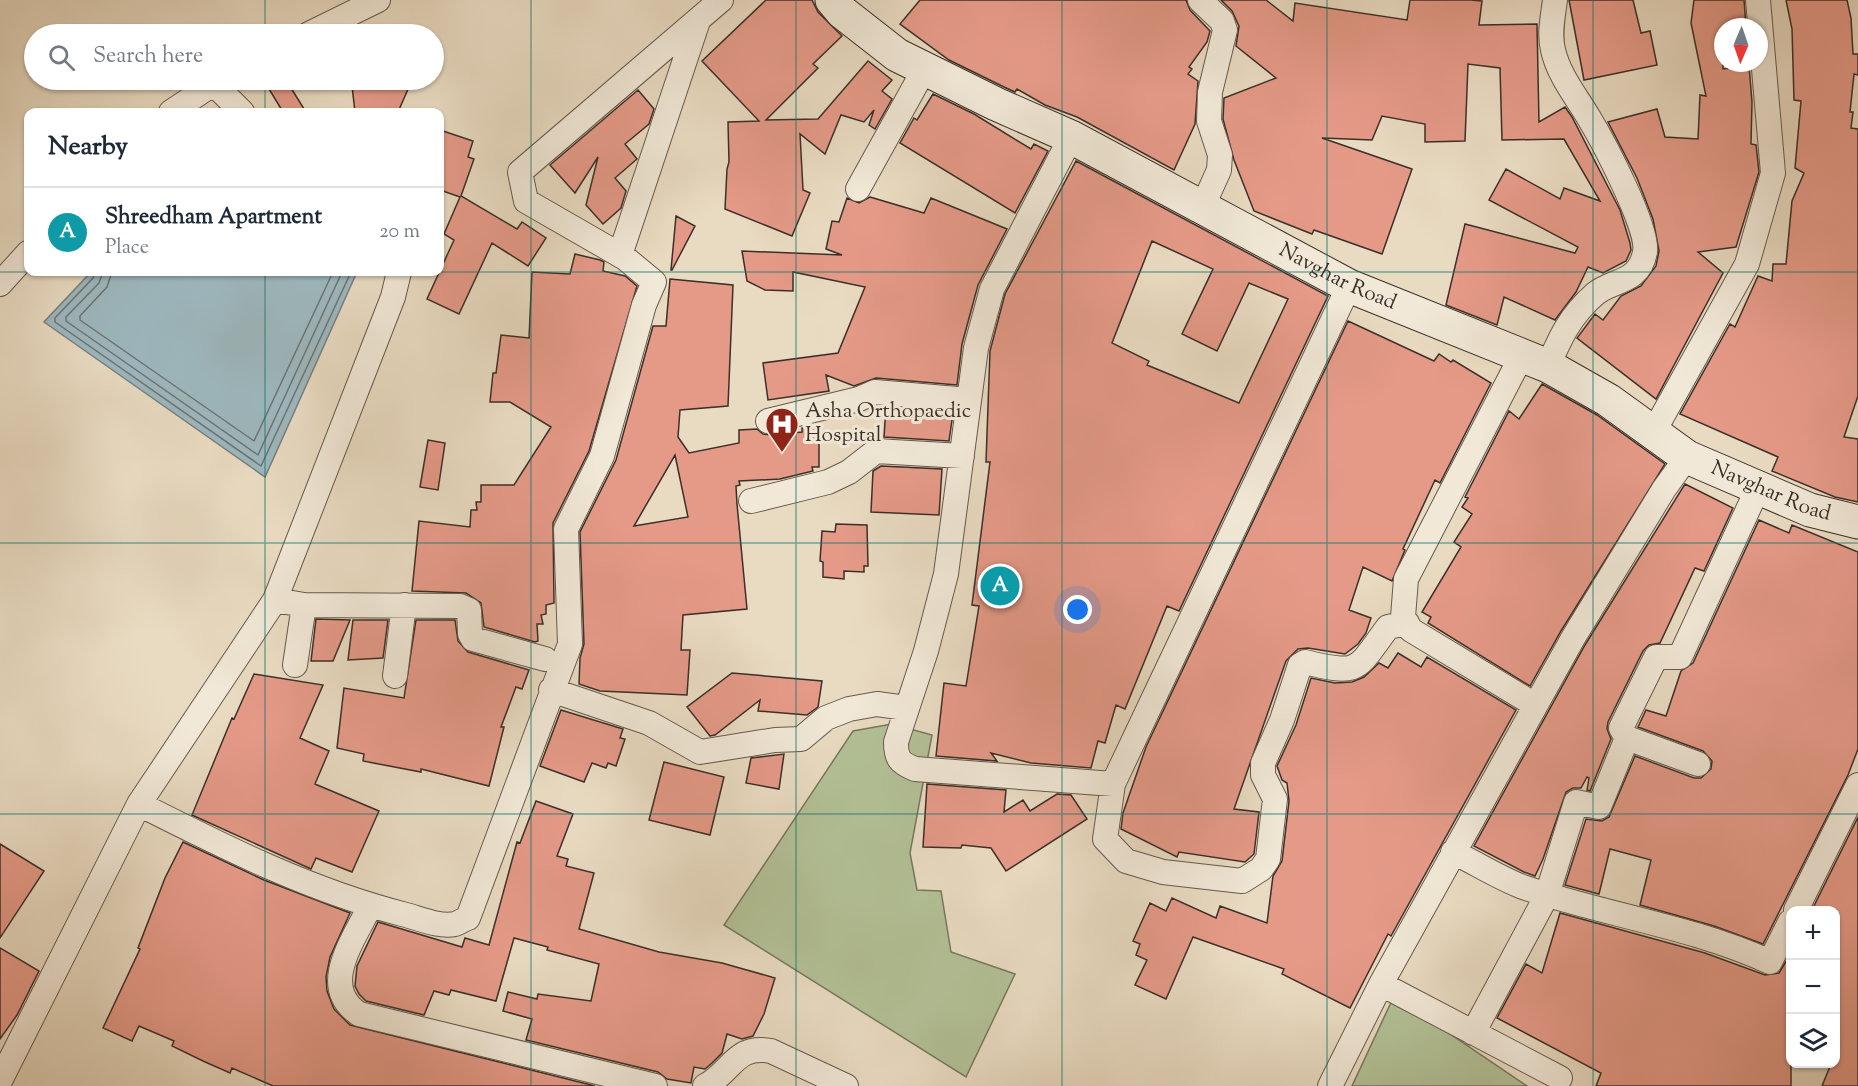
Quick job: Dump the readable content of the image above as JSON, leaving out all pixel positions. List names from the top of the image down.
{
  "streets": {
    "main road": ["Navghar Road"]
  },
  "places": {
    "hospital": ["Asha Orthopaedic Hospital"]
  },
  "north": "bottom",
  "page": {
    "search": "Search here",
    "heading": "Nearby",
    "list": [
      {
        "mark": "A",
        "name": "Shreedham Apartment",
        "note": "Place",
        "value": "20 m"
      }
    ],
    "pins": "A",
    "map_buttons": ["+", "−"]
  }
}
